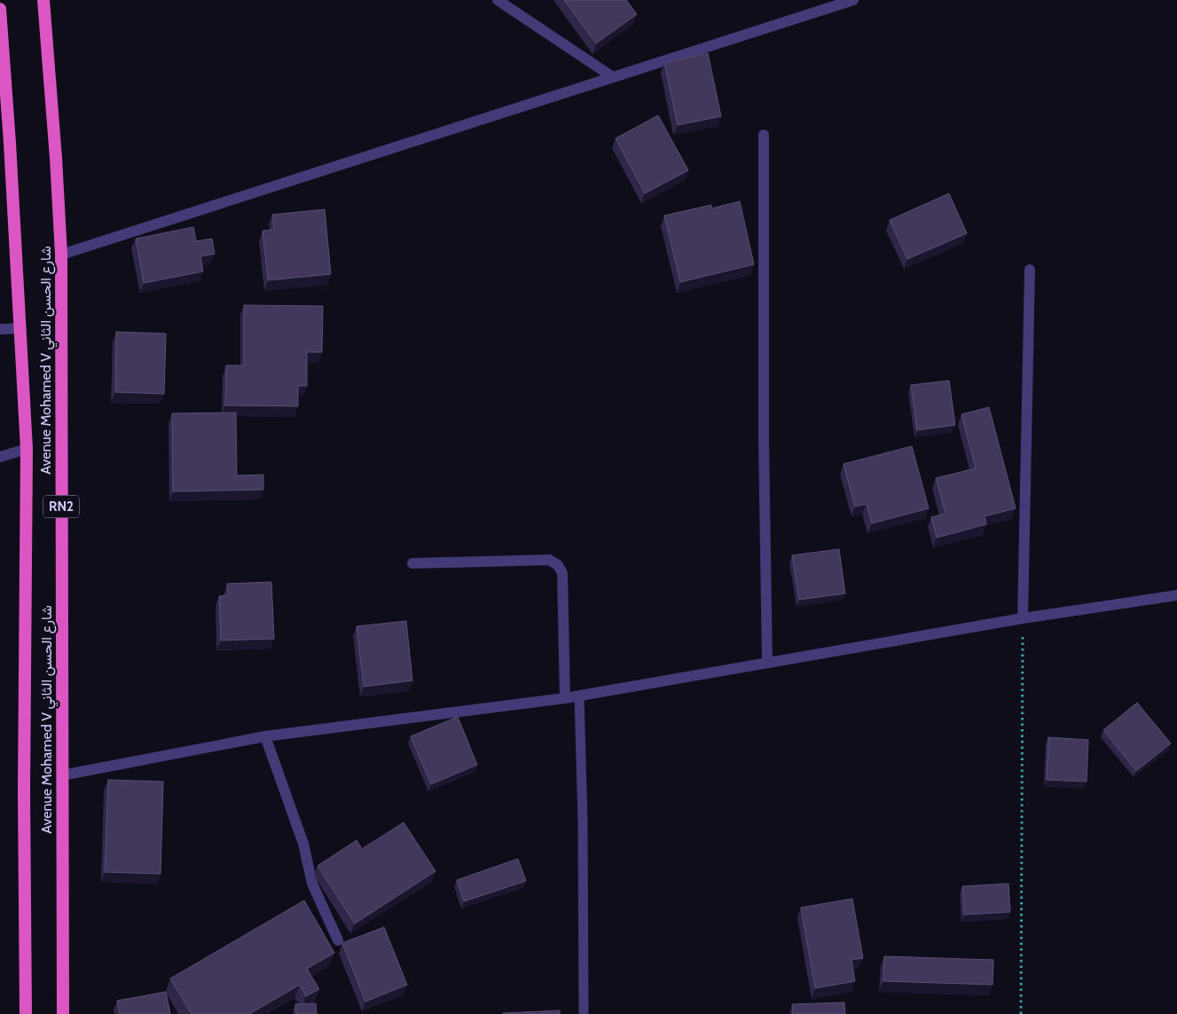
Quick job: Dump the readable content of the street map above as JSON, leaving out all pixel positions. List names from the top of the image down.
{
  "streets": {
    "highway": ["Avenue Mohamed V شارع الحسن الثاني", "RN2"]
  }
}
